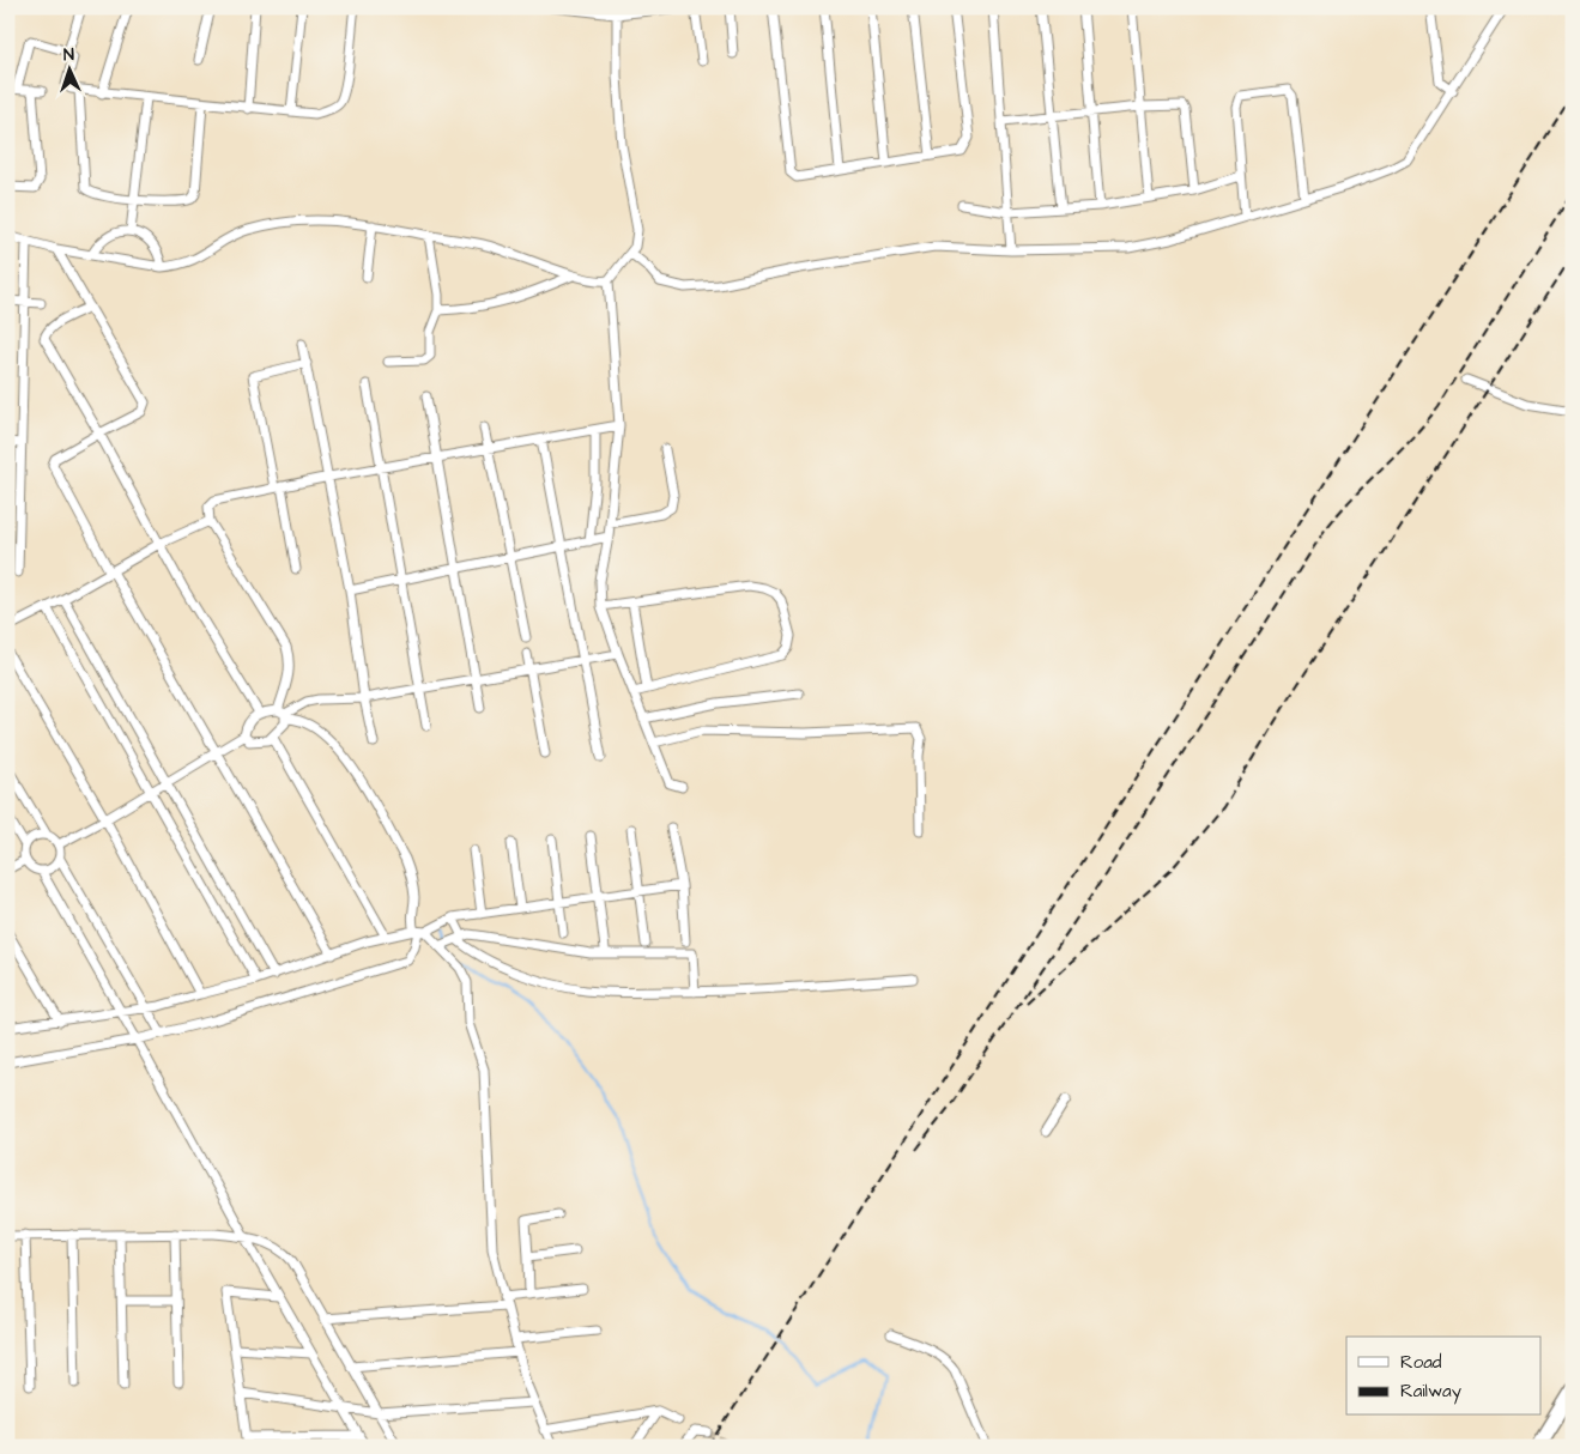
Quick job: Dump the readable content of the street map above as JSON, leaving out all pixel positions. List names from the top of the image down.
{
  "legend": ["Road", "Railway"],
  "north": "top"
}
